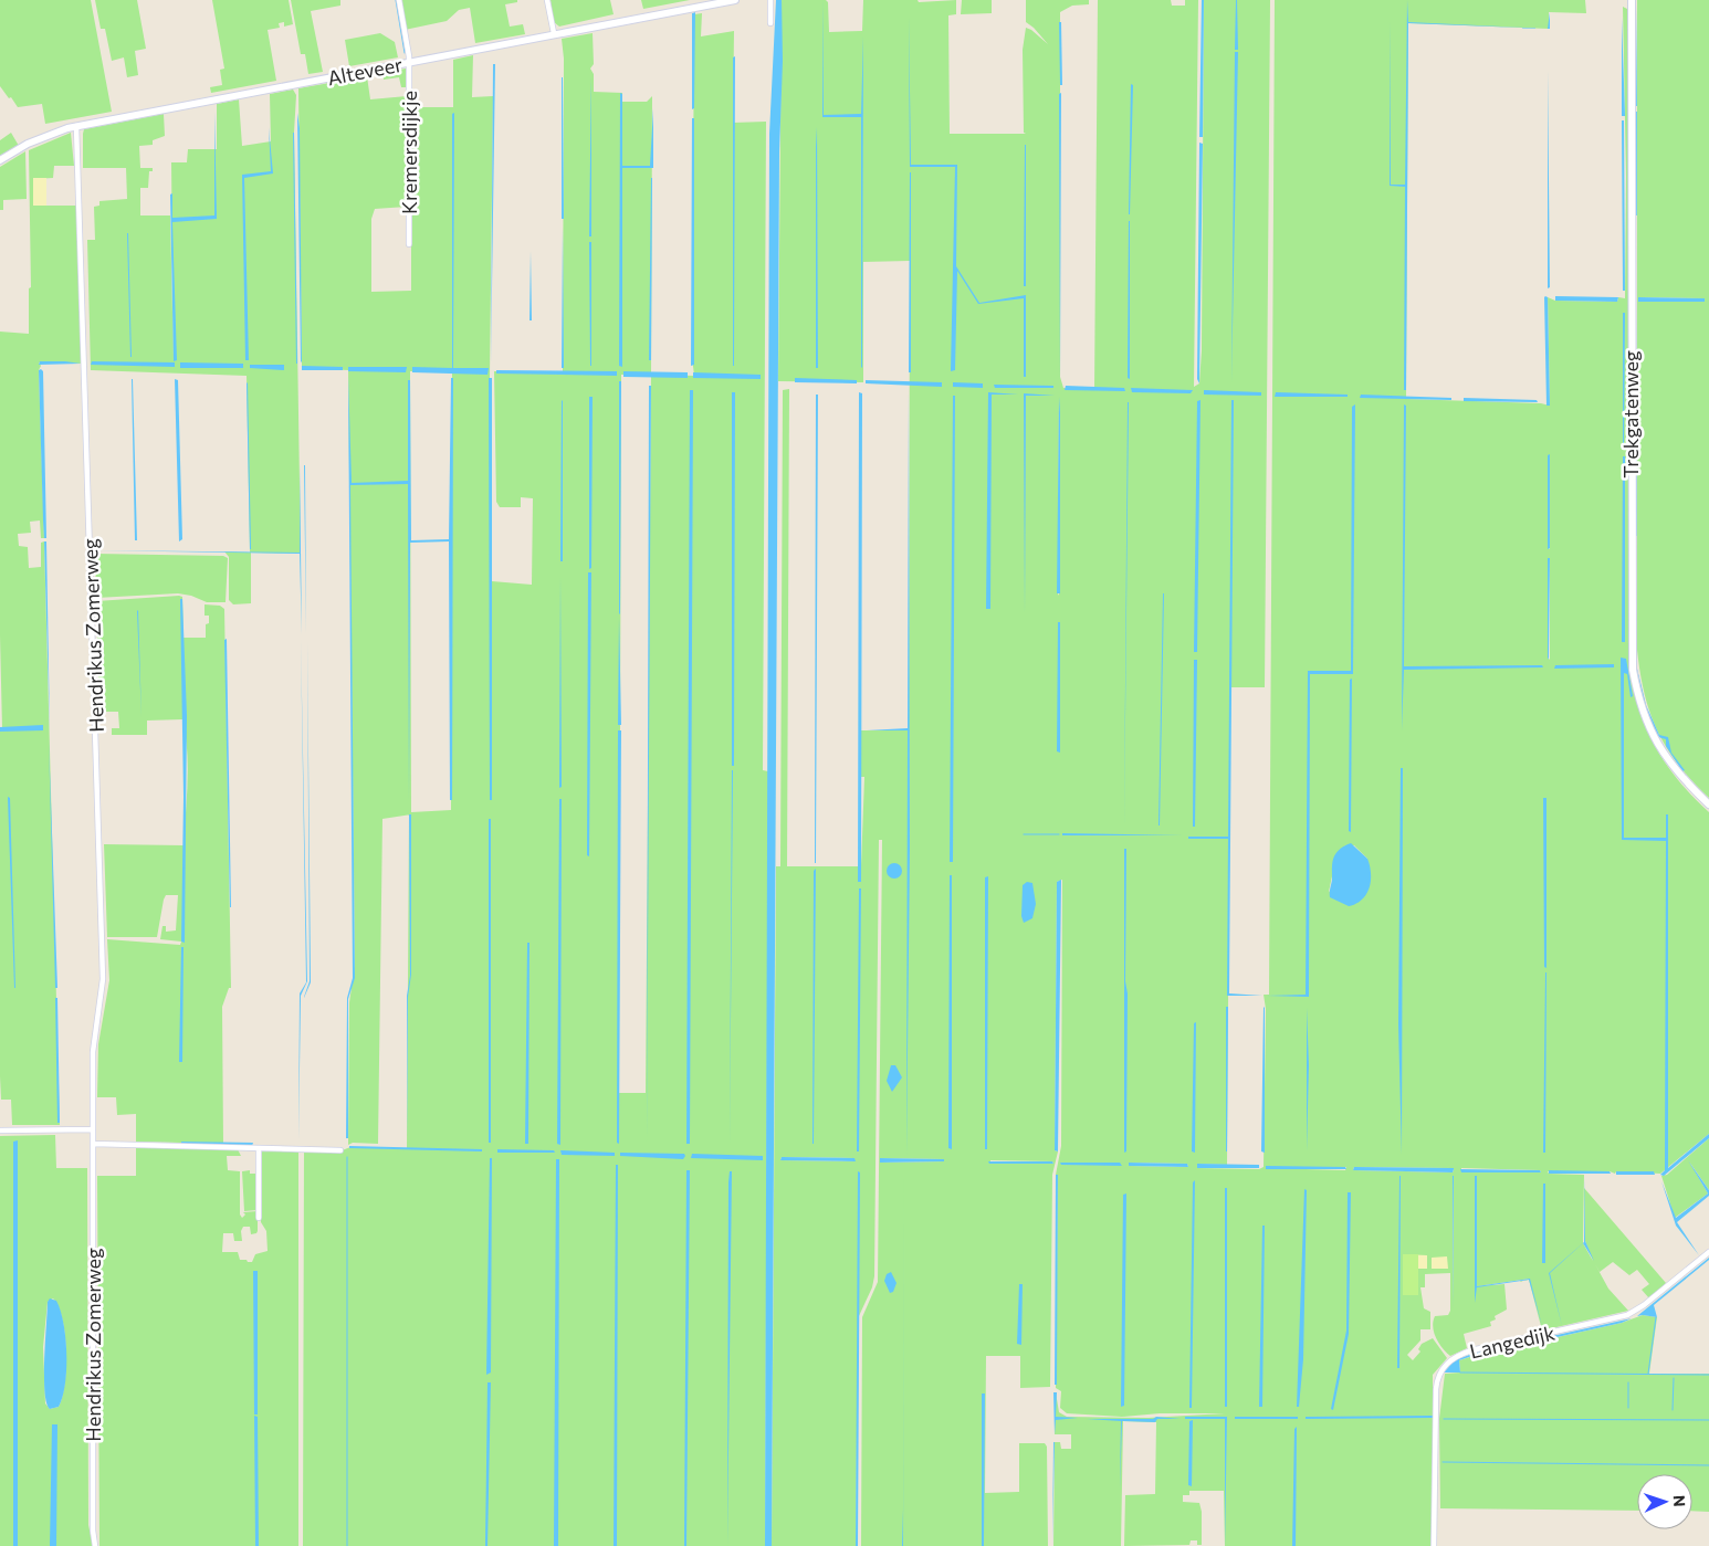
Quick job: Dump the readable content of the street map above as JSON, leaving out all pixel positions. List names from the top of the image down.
{
  "streets": {
    "street": [
      "Alteveer",
      "Kremersdijkje",
      "Trekgatenweg",
      "Hendrikus Zomerweg",
      "Langedijk"
    ]
  },
  "crossings": [
    ["Alteveer", "Kremersdijkje"],
    ["Alteveer", "Hendrikus Zomerweg"]
  ],
  "north": "right"
}
